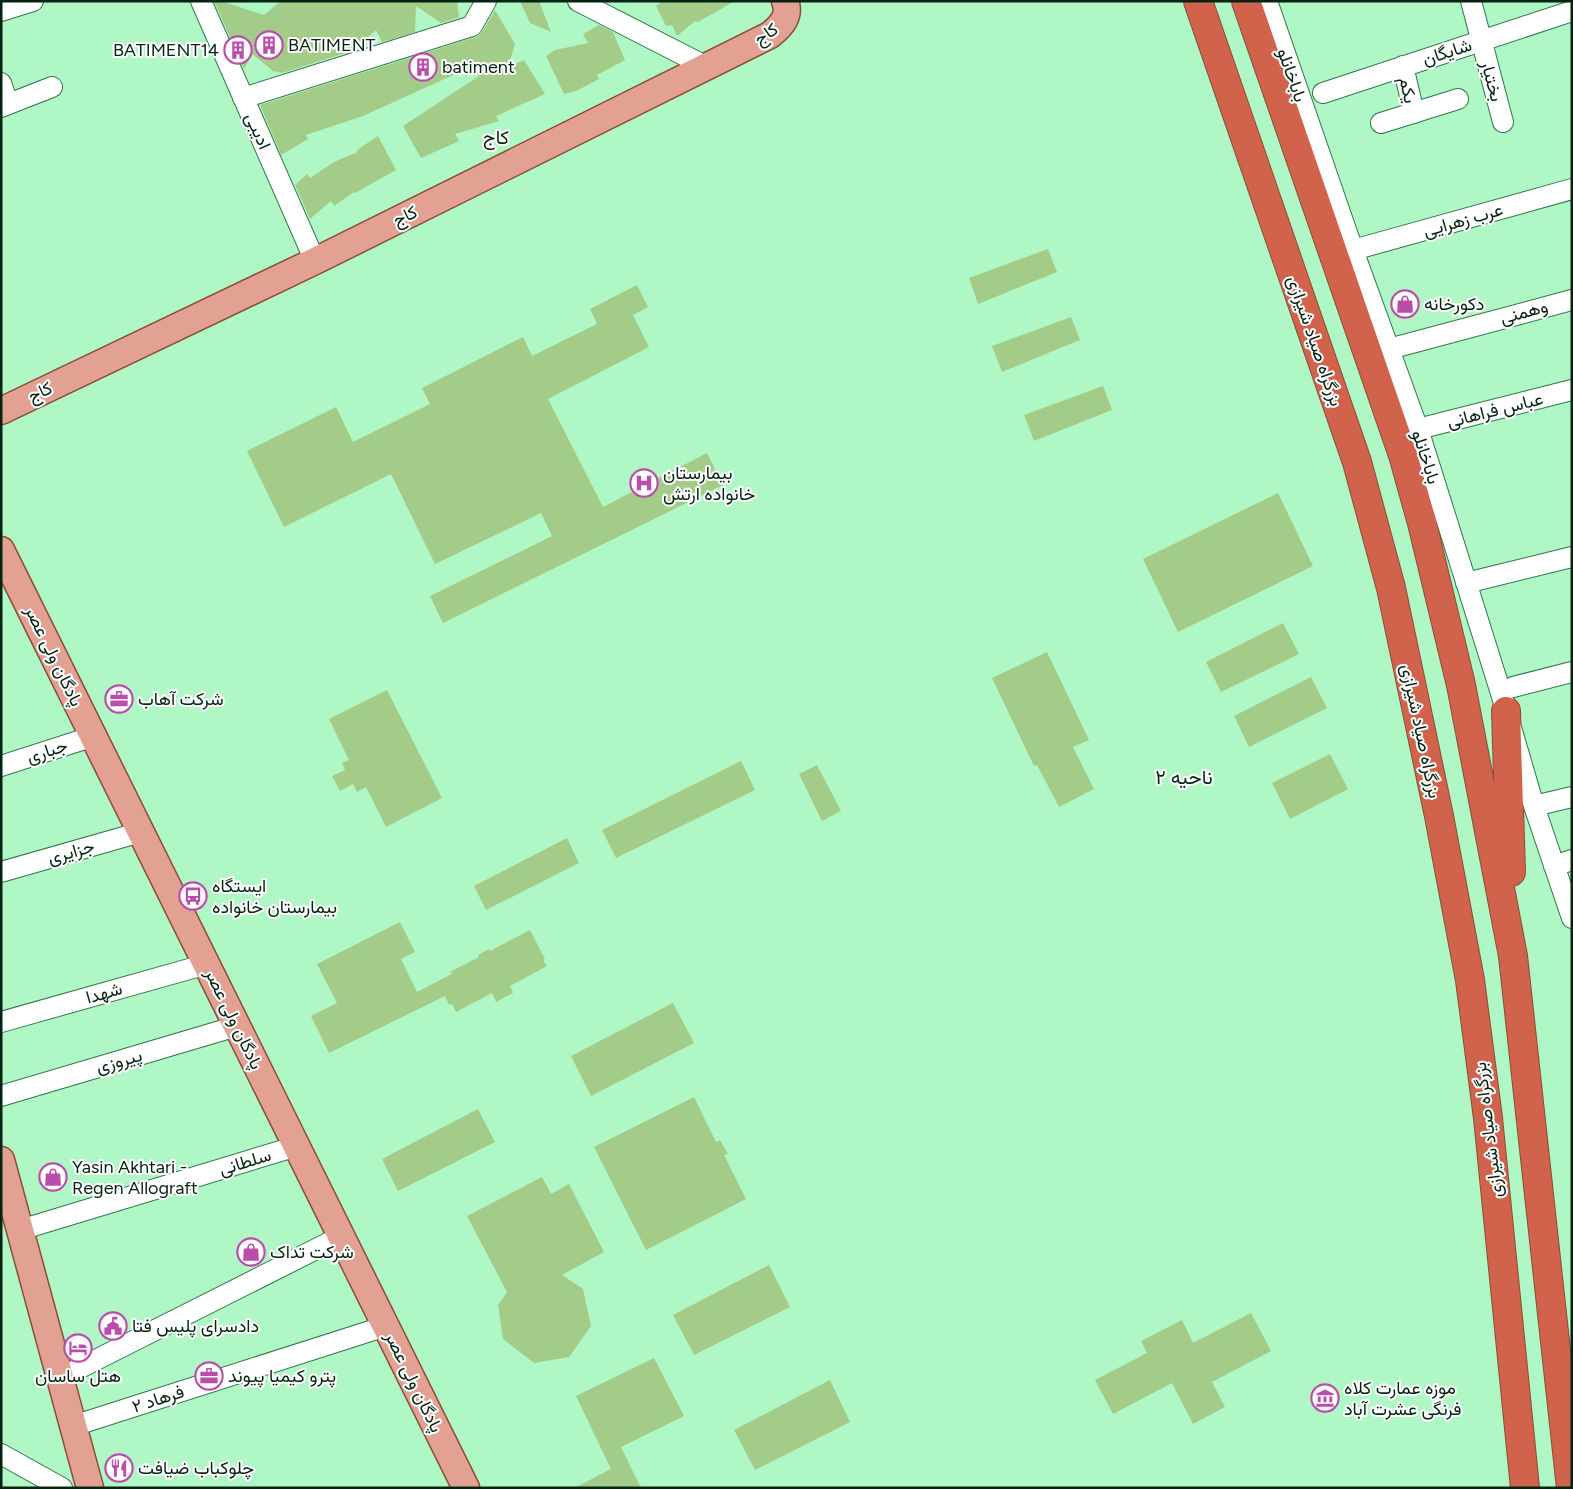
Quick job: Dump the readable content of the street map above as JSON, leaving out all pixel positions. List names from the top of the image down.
{
  "streets": {
    "highway": ["بزرگراه صیاد شیرازی"],
    "main road": ["کاج", "پادگان ولی عصر"],
    "street": [
      "شایگان",
      "باباخانلو",
      "بختیار",
      "یکم",
      "ادیبی",
      "عرب زهرایی",
      "وهمنی",
      "عباس فراهانی",
      "جباری",
      "جزایری",
      "شهدا",
      "پیروزی",
      "سلطانی",
      "فرهاد ۲"
    ]
  },
  "crossings": [
    ["کاج", "ادیبی"],
    ["شایگان", "بختیار"],
    ["شایگان", "یکم"],
    ["باباخانلو", "عرب زهرایی"],
    ["باباخانلو", "وهمنی"],
    ["باباخانلو", "عباس فراهانی"],
    ["پادگان ولی عصر", "جباری"],
    ["پادگان ولی عصر", "جزایری"],
    ["پادگان ولی عصر", "شهدا"],
    ["پادگان ولی عصر", "پیروزی"],
    ["پادگان ولی عصر", "سلطانی"],
    ["پادگان ولی عصر", "فرهاد ۲"]
  ],
  "districts": ["کاج", "ناحیه ۲"],
  "places": {
    "building": ["BATIMENT", "BATIMENT14", "batiment"],
    "shop": ["دکورخانه", "Yasin Akhtari - Regen Allograft", "شرکت تداک"],
    "hospital": ["بیمارستان خانواده ارتش"],
    "office": ["شرکت آهاب", "پترو کیمیا پیوند"],
    "bus stop": ["ایستگاه بیمارستان خانواده"],
    "public building": ["دادسرای پلیس فتا"],
    "hotel": ["هتل ساسان"],
    "museum": ["موزه عمارت کلاه فرنگی عشرت آباد"],
    "restaurant": ["چلوکباب ضیافت"]
  }
}
